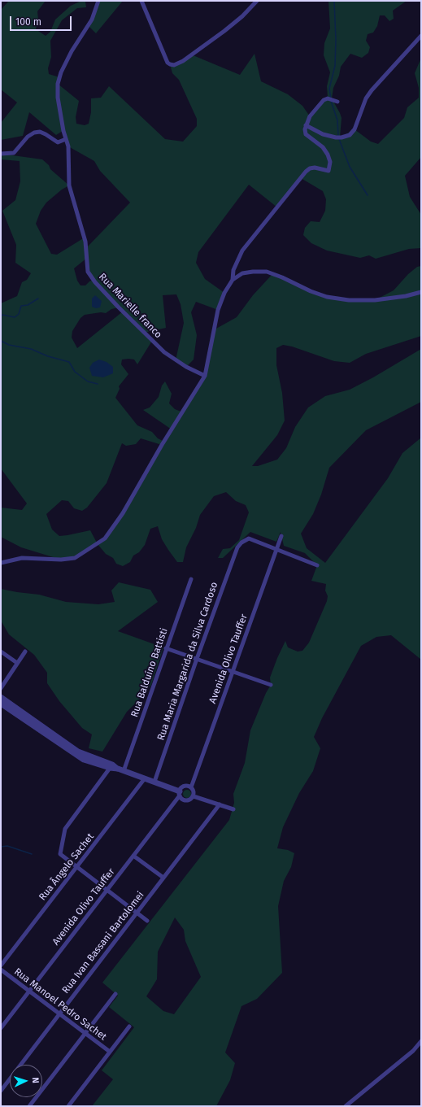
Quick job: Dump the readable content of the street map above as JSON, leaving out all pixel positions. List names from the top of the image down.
{
  "streets": {
    "street": [
      "Rua Marielle franco",
      "Avenida Olivo Tauffer",
      "Rua Maria Margarida da Silva Cardoso",
      "Rua Balduíno Battisti",
      "Rua Ângelo Sachet",
      "Rua Ivan Bassani Bartolomei",
      "Rua Manoel Pedro Sachet"
    ]
  },
  "crossings": [
    ["Avenida Olivo Tauffer", "Rua Maria Margarida da Silva Cardoso"],
    ["Avenida Olivo Tauffer", "Rua Manoel Pedro Sachet"],
    ["Rua Ivan Bassani Bartolomei", "Rua Manoel Pedro Sachet"]
  ],
  "scale_bar": "100 m",
  "north": "right"
}
